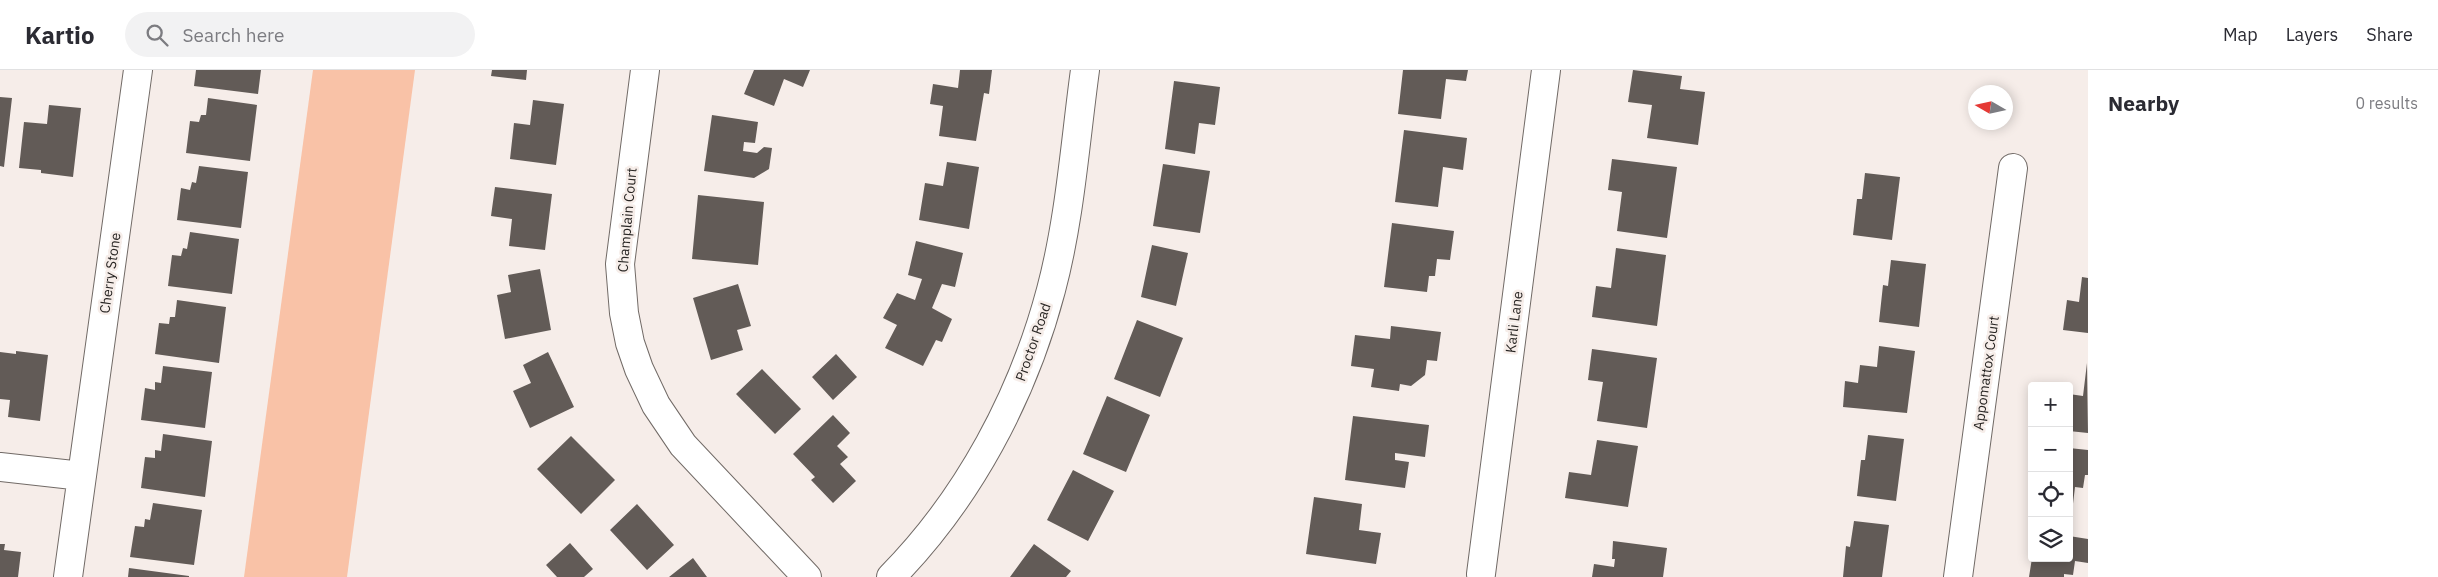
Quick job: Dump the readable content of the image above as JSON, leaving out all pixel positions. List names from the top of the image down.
{
  "streets": {
    "street": [
      "Champlain Court",
      "Cherry Stone",
      "Karli Lane",
      "Proctor Road",
      "Appomattox Court"
    ]
  },
  "north": "left",
  "page": {
    "header": "Kartio",
    "search": "Search here",
    "nav": ["Map", "Layers", "Share"],
    "heading": ["Nearby", "0 results"],
    "map_buttons": ["+", "−"]
  }
}
